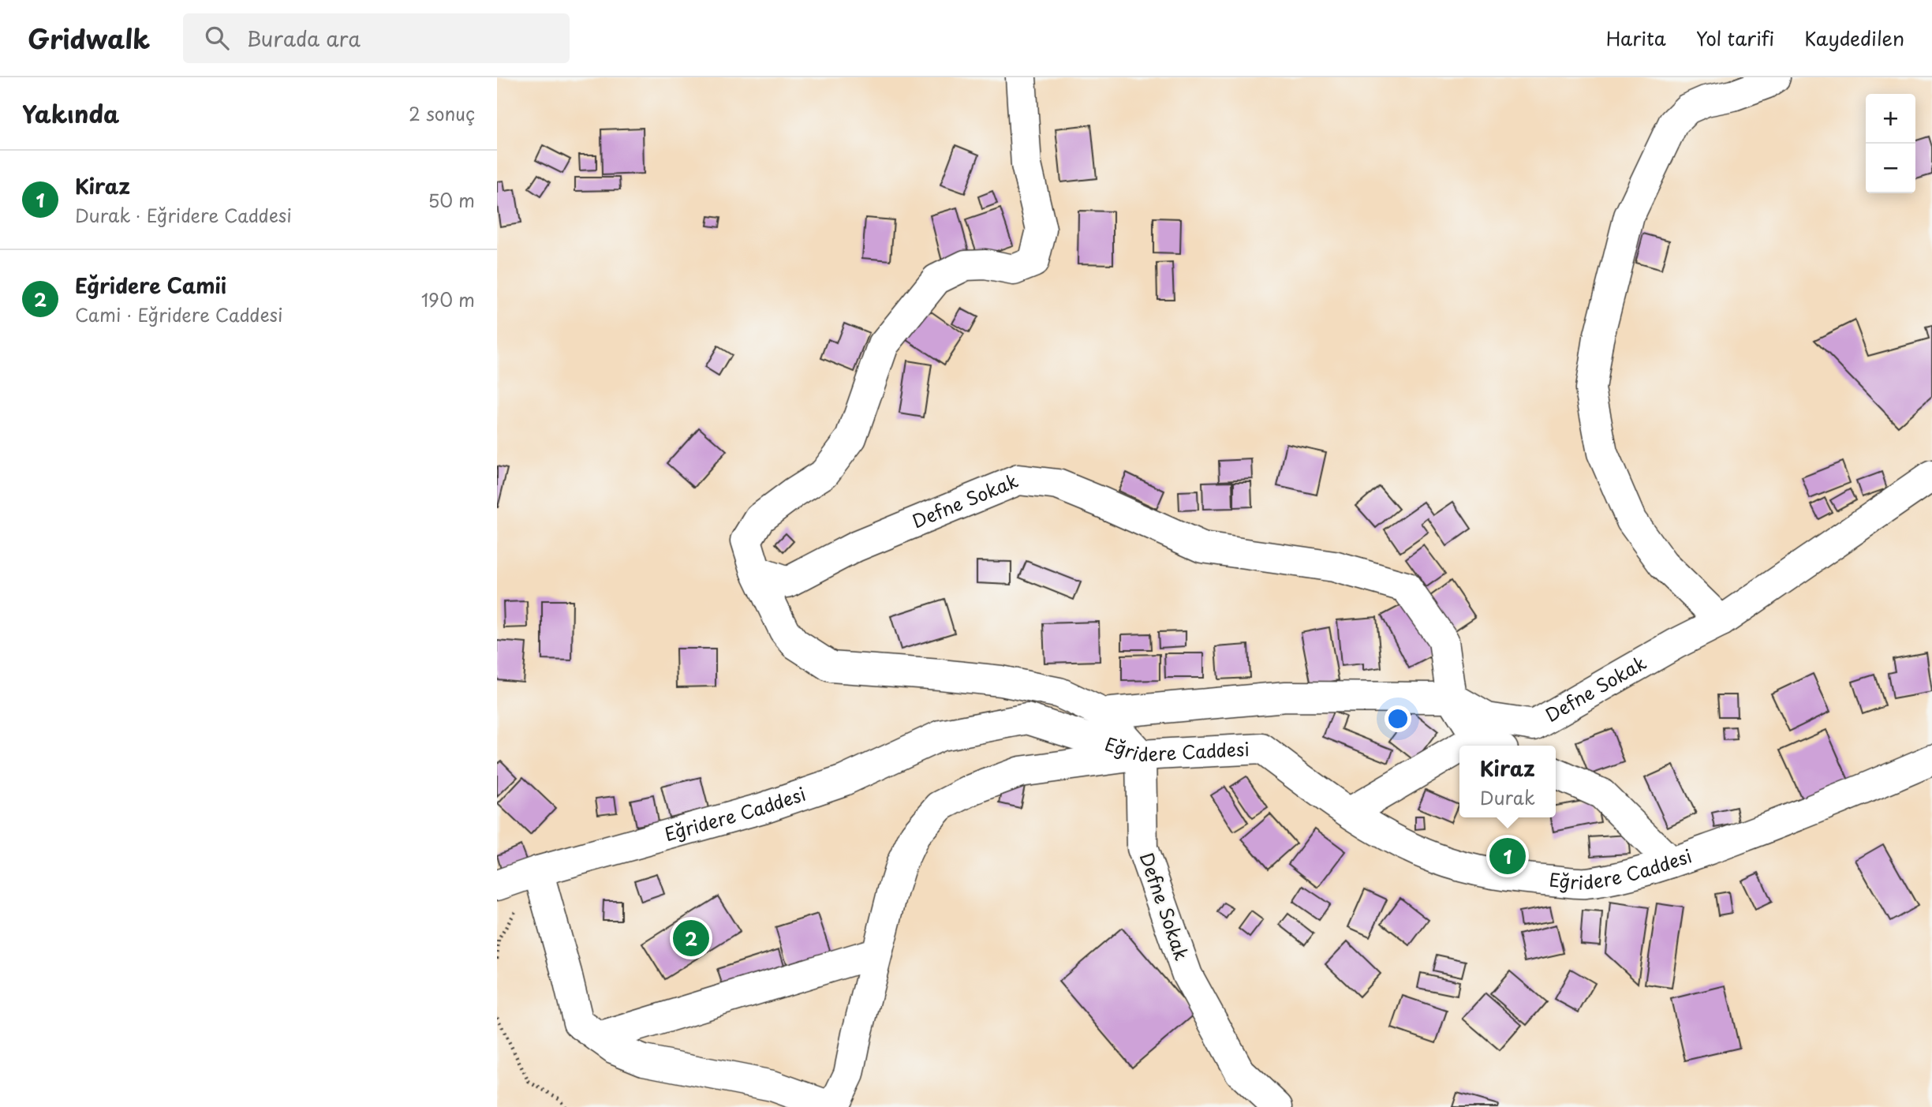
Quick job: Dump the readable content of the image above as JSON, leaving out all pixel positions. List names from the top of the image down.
{
  "streets": {
    "street": ["Defne Sokak", "Eğridere Caddesi"]
  },
  "crossings": [
    ["Defne Sokak", "Eğridere Caddesi"]
  ],
  "page": {
    "header": "Gridwalk",
    "search": "Burada ara",
    "nav": ["Harita", "Yol tarifi", "Kaydedilen"],
    "heading": ["Yakında", "2 sonuç"],
    "map_buttons": ["+", "−"],
    "list": [
      {
        "mark": "1",
        "name": "Kiraz",
        "note": "Durak · Eğridere Caddesi",
        "value": "50 m"
      },
      {
        "mark": "2",
        "name": "Eğridere Camii",
        "note": "Cami · Eğridere Caddesi",
        "value": "190 m"
      }
    ],
    "popup": ["Kiraz", "Durak"],
    "pins": ["1", "2"]
  }
}
